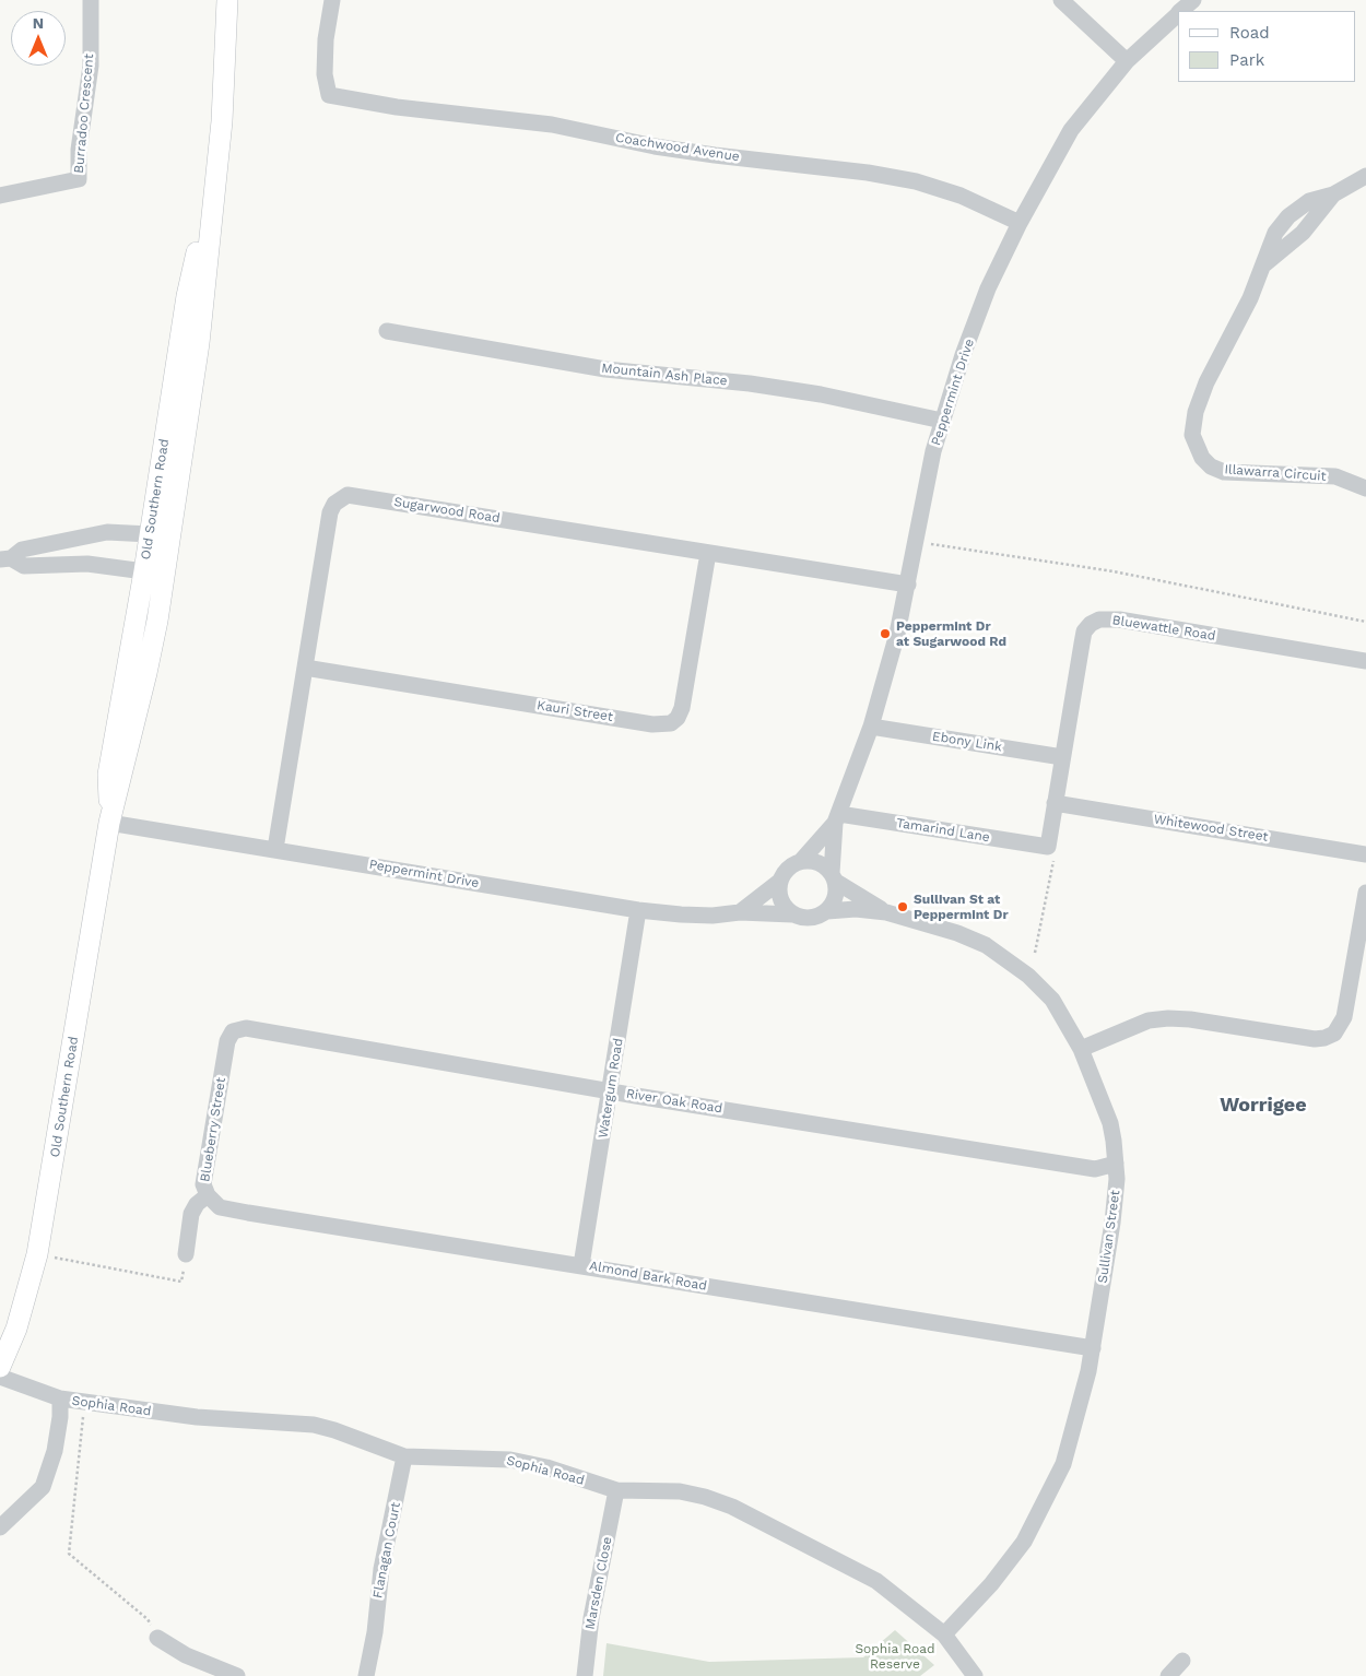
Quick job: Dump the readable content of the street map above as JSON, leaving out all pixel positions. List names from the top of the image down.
{
  "streets": {
    "main road": ["Old Southern Road"],
    "street": [
      "Burradoo Crescent",
      "Coachwood Avenue",
      "Mountain Ash Place",
      "Peppermint Drive",
      "Illawarra Circuit",
      "Sugarwood Road",
      "Bluewattle Road",
      "Kauri Street",
      "Ebony Link",
      "Whitewood Street",
      "Tamarind Lane",
      "Watergum Road",
      "River Oak Road",
      "Blueberry Street",
      "Sullivan Street",
      "Almond Bark Road",
      "Sophia Road",
      "Flanagan Court",
      "Marsden Close"
    ]
  },
  "crossings": [
    ["Coachwood Avenue", "Peppermint Drive"],
    ["Mountain Ash Place", "Peppermint Drive"],
    ["Peppermint Drive", "Old Southern Road"],
    ["Peppermint Drive", "Sugarwood Road"],
    ["Peppermint Drive", "Ebony Link"],
    ["Peppermint Drive", "Tamarind Lane"],
    ["Peppermint Drive", "Watergum Road"],
    ["Peppermint Drive", "Sullivan Street"],
    ["Sugarwood Road", "Kauri Street"],
    ["Bluewattle Road", "Ebony Link"],
    ["Bluewattle Road", "Whitewood Street"],
    ["Bluewattle Road", "Tamarind Lane"],
    ["Watergum Road", "River Oak Road"],
    ["Watergum Road", "Almond Bark Road"],
    ["River Oak Road", "Blueberry Street"],
    ["River Oak Road", "Sullivan Street"],
    ["Blueberry Street", "Almond Bark Road"],
    ["Sullivan Street", "Almond Bark Road"],
    ["Sullivan Street", "Sophia Road"],
    ["Sophia Road", "Flanagan Court"],
    ["Sophia Road", "Marsden Close"]
  ],
  "districts": ["Worrigee"],
  "parks": ["Sophia Road Reserve"],
  "places": ["Peppermint Dr at Sugarwood Rd", "Sullivan St at Peppermint Dr"],
  "legend": ["Road", "Park"],
  "north": "top"
}
